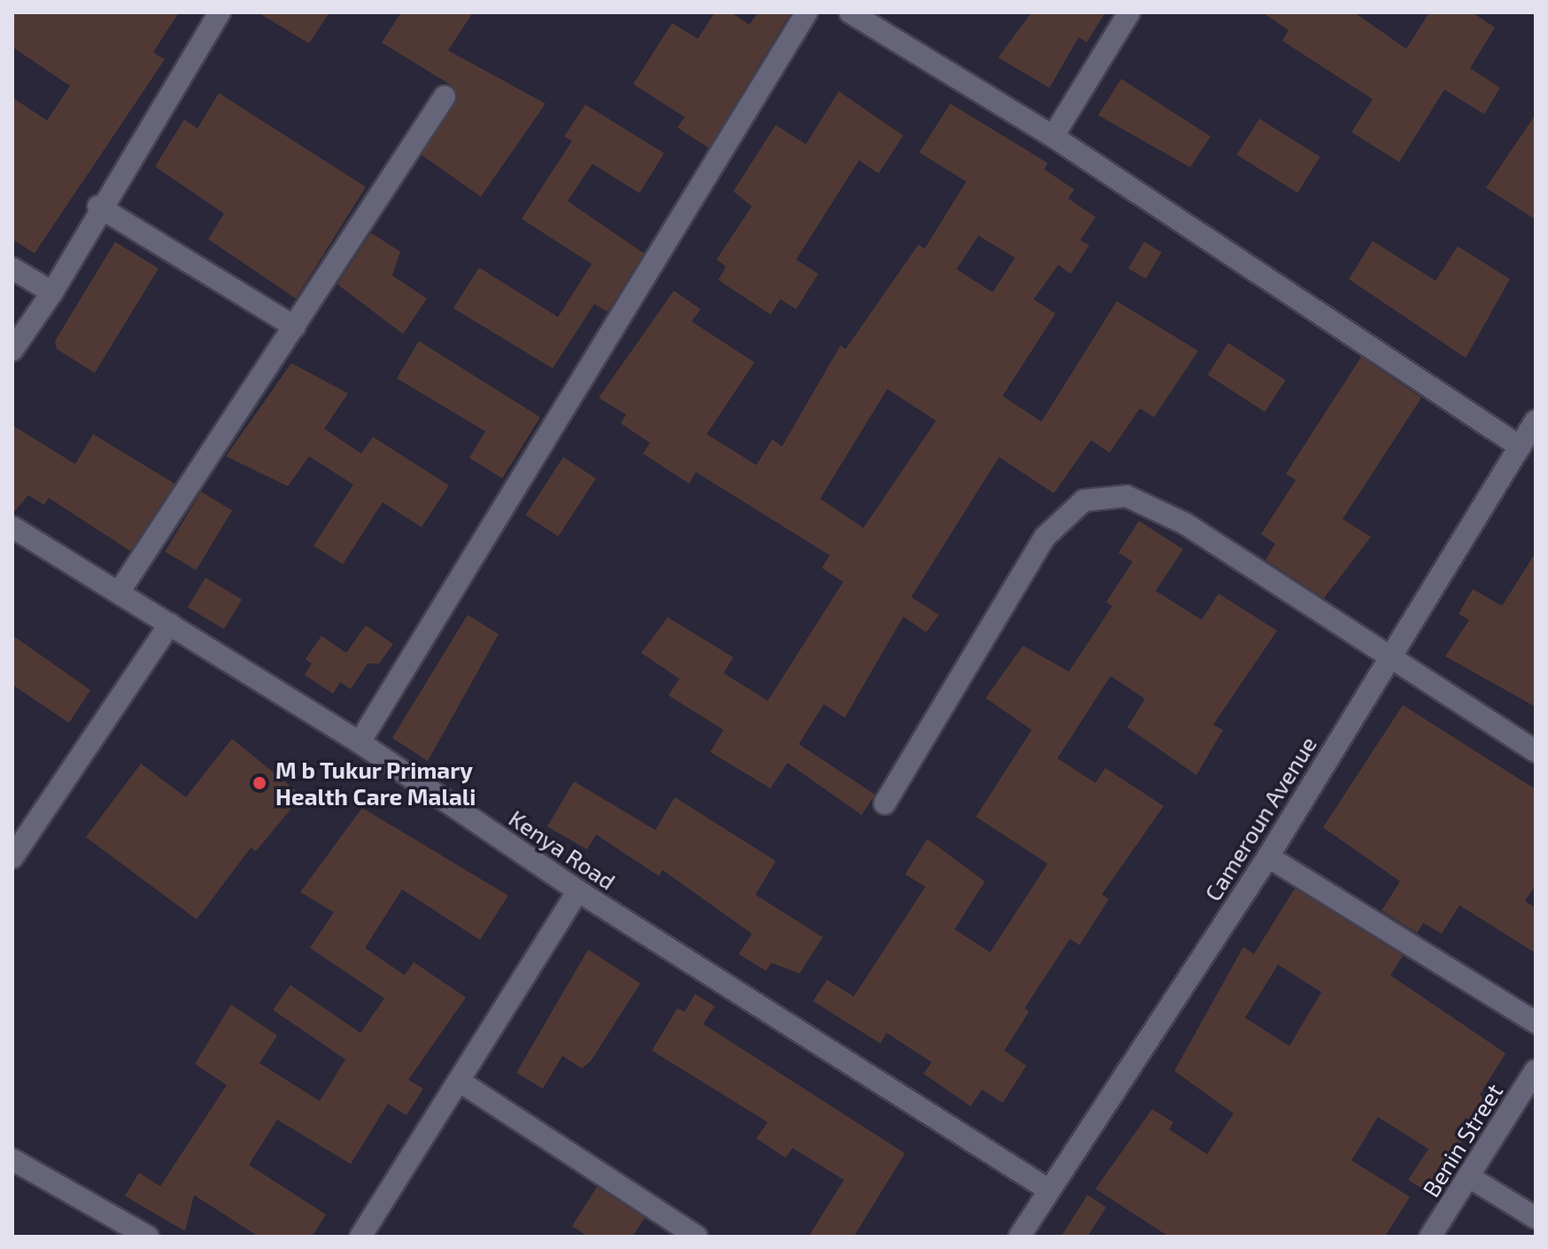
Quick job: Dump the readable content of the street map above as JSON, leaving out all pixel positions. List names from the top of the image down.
{
  "streets": {
    "street": ["Cameroun Avenue", "Kenya Road", "Benin Street"]
  },
  "crossings": [
    ["Cameroun Avenue", "Kenya Road"]
  ],
  "places": ["M b Tukur Primary Health Care Malali"]
}
